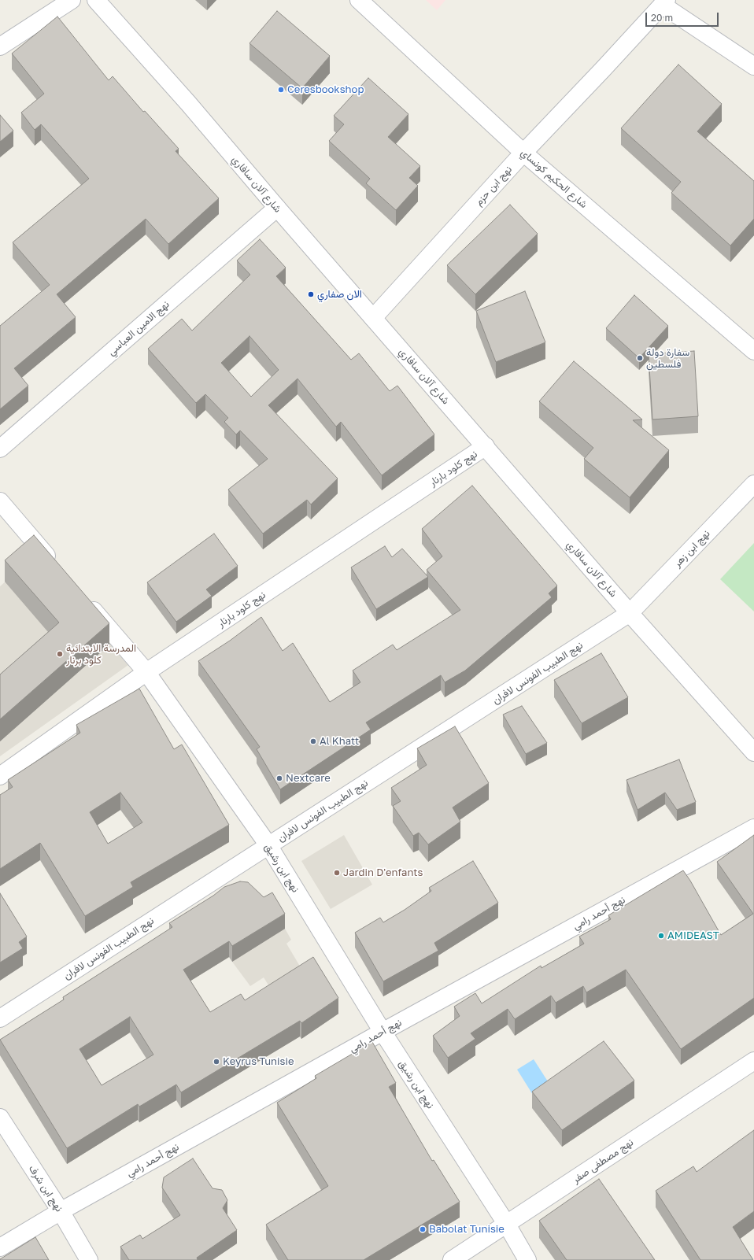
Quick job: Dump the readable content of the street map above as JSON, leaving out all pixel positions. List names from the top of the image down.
{
  "streets": {
    "street": [
      "شارع الحكيم كونساي",
      "شارع آلان سافاري",
      "نهج ابن حزم",
      "نهج الامين العباسي",
      "نهج كلود بارنار",
      "نهج ابن زهر",
      "نهج الطبيب الفونس لافران",
      "نهج ابن رشيق",
      "نهج أحمد رامي",
      "نهج مصطفى صفر",
      "نهج ابن شرف"
    ]
  },
  "crossings": [
    ["شارع الحكيم كونساي", "نهج ابن حزم"],
    ["شارع آلان سافاري", "نهج ابن حزم"],
    ["شارع آلان سافاري", "نهج الامين العباسي"],
    ["شارع آلان سافاري", "نهج كلود بارنار"],
    ["شارع آلان سافاري", "نهج ابن زهر"],
    ["شارع آلان سافاري", "نهج الطبيب الفونس لافران"],
    ["نهج كلود بارنار", "نهج ابن رشيق"],
    ["نهج ابن زهر", "نهج الطبيب الفونس لافران"],
    ["نهج الطبيب الفونس لافران", "نهج ابن رشيق"],
    ["نهج ابن رشيق", "نهج أحمد رامي"],
    ["نهج ابن رشيق", "نهج مصطفى صفر"],
    ["نهج أحمد رامي", "نهج ابن شرف"]
  ],
  "places": [
    "Ceresbookshop",
    "الان صفاري",
    "سفارة دولة فلسطين",
    "المدرسة الابتدائية كلود برنار",
    "Al Khatt",
    "Nextcare",
    "Jardin D'enfants",
    "AMIDEAST",
    "Keyrus Tunisie",
    "Babolat Tunisie"
  ],
  "scale_bar": "20 m"
}
